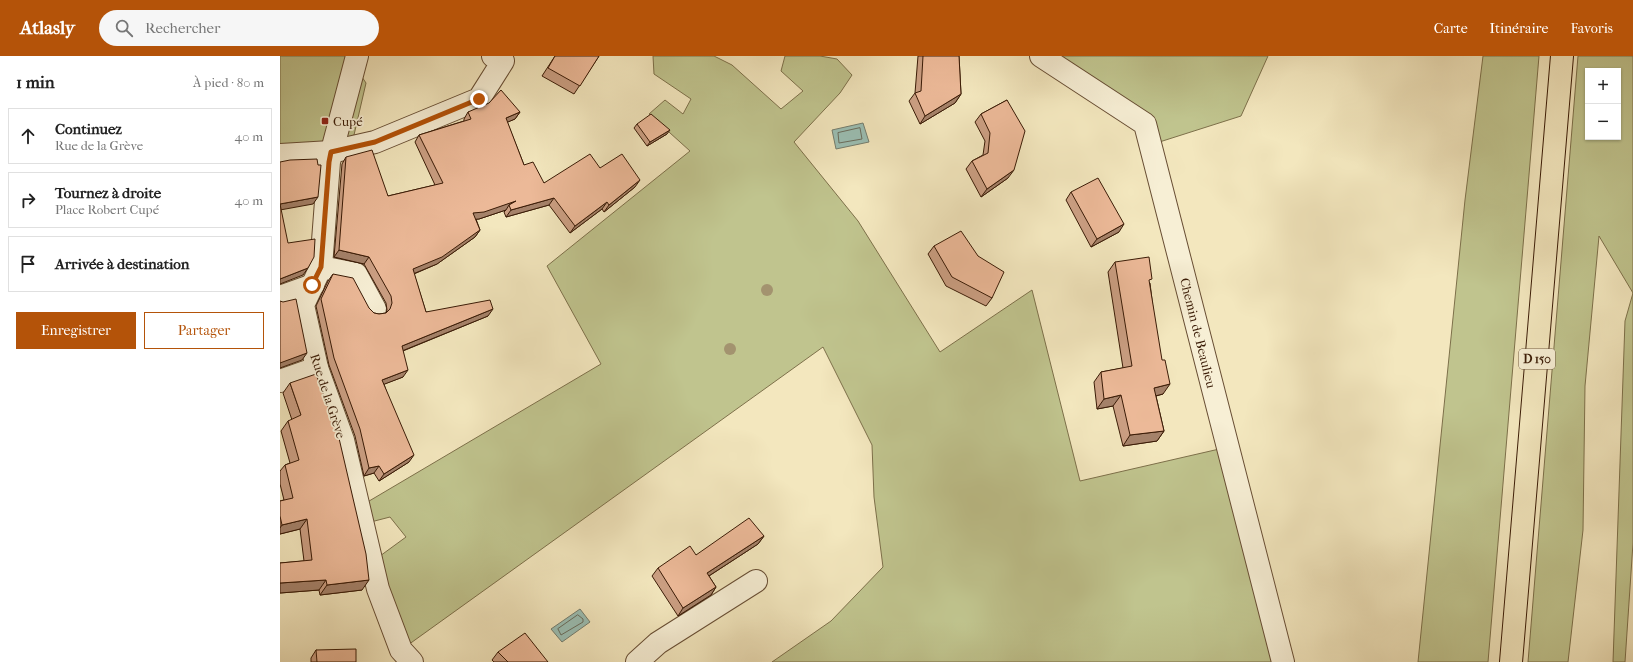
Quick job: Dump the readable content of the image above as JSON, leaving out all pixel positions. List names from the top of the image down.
{
  "streets": {
    "highway": ["D 150"],
    "street": ["Chemin de Beaulieu", "Rue de la Grève"]
  },
  "places": {
    "transit": ["Cupé"]
  },
  "page": {
    "header": "Atlasly",
    "search": "Rechercher",
    "nav": ["Carte", "Itinéraire", "Favoris"],
    "heading": ["1 min", "À pied · 80 m"],
    "map_buttons": ["+", "−"],
    "list": [
      ["Continuez", "Rue de la Grève", "40 m"],
      ["Tournez à droite", "Place Robert Cupé", "40 m"],
      "Arrivée à destination"
    ],
    "buttons": ["Enregistrer", "Partager"]
  }
}
